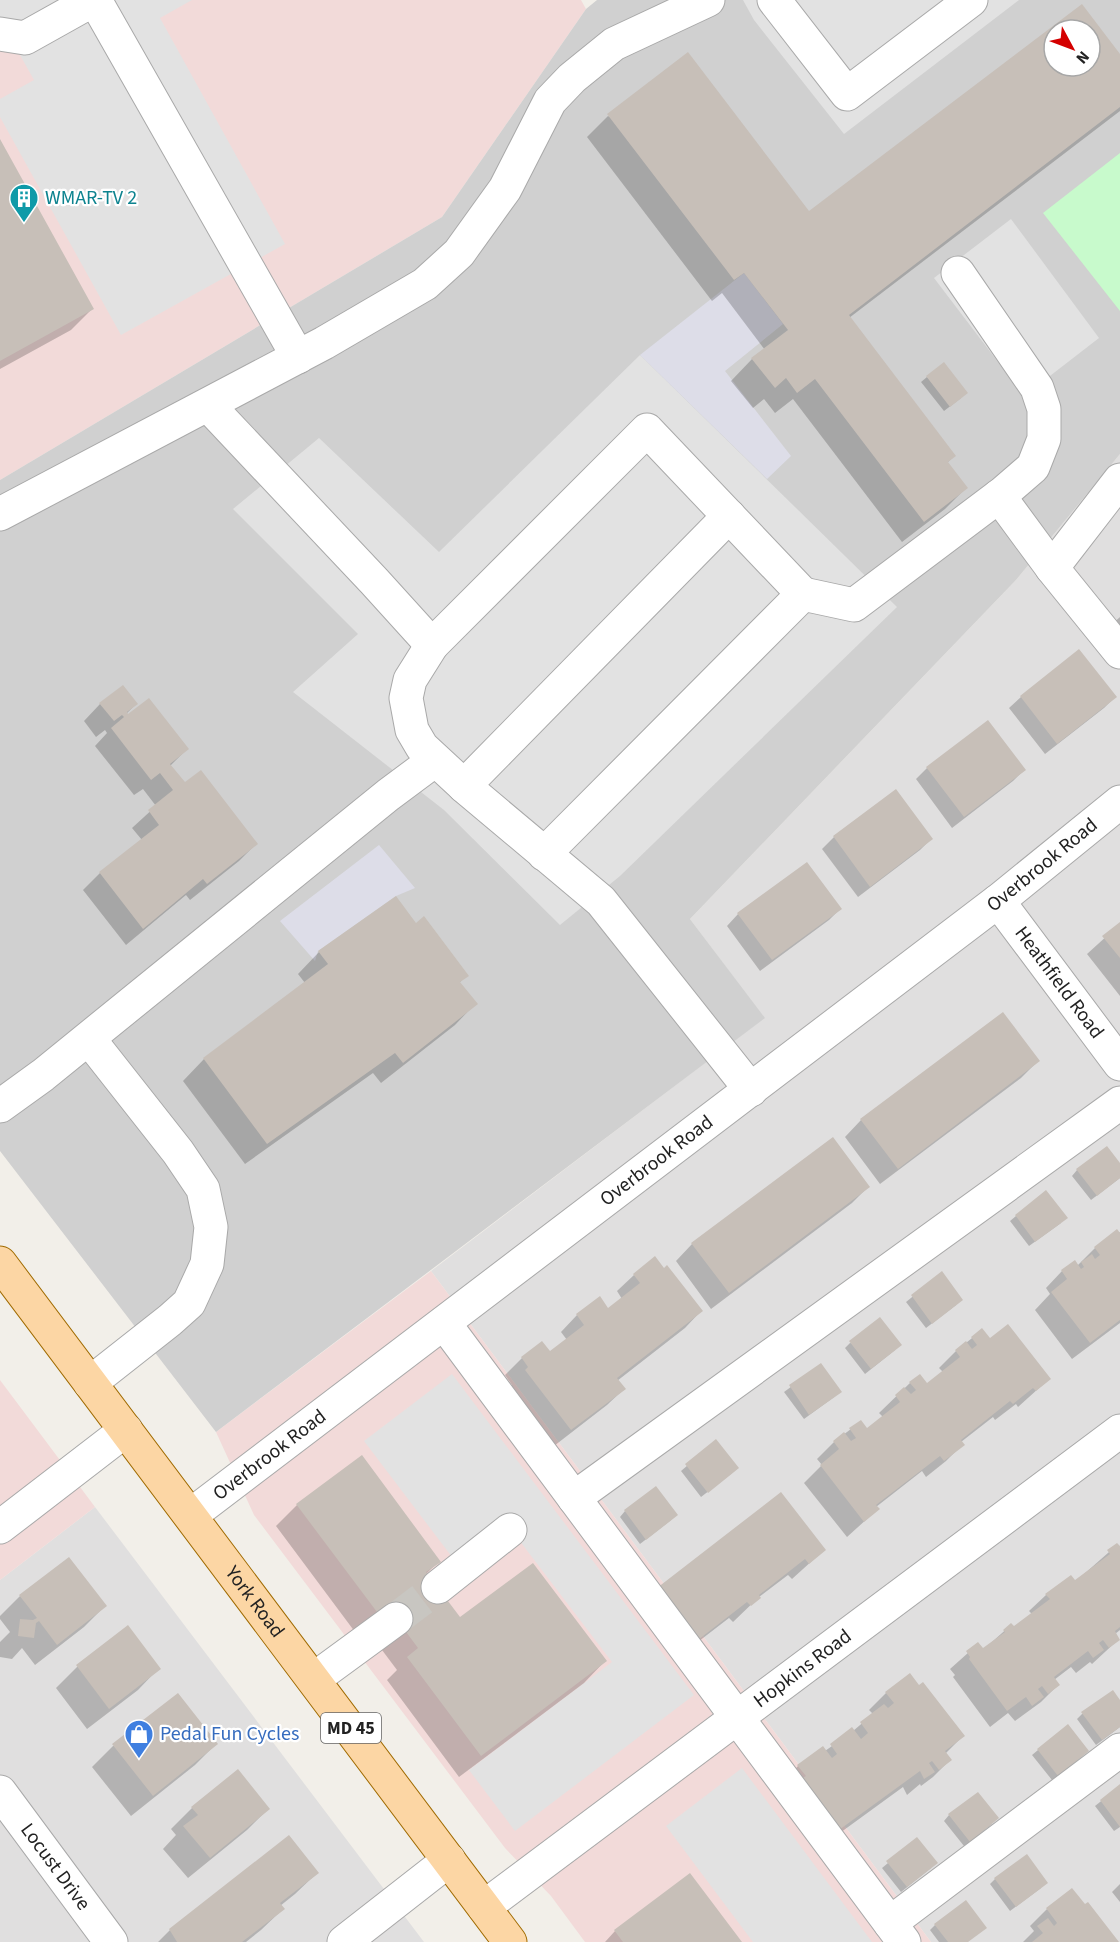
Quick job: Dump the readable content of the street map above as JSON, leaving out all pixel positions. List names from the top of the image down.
{
  "streets": {
    "main road": ["York Road", "MD 45"],
    "street": [
      "Overbrook Road",
      "Heathfield Road",
      "Hopkins Road",
      "Locust Drive"
    ]
  },
  "crossings": [
    ["Overbrook Road", "Heathfield Road"],
    ["Overbrook Road", "York Road"],
    ["York Road", "Hopkins Road"]
  ],
  "places": {
    "building": ["WMAR-TV 2"],
    "shop": ["Pedal Fun Cycles"]
  },
  "north": "bottom right"
}
